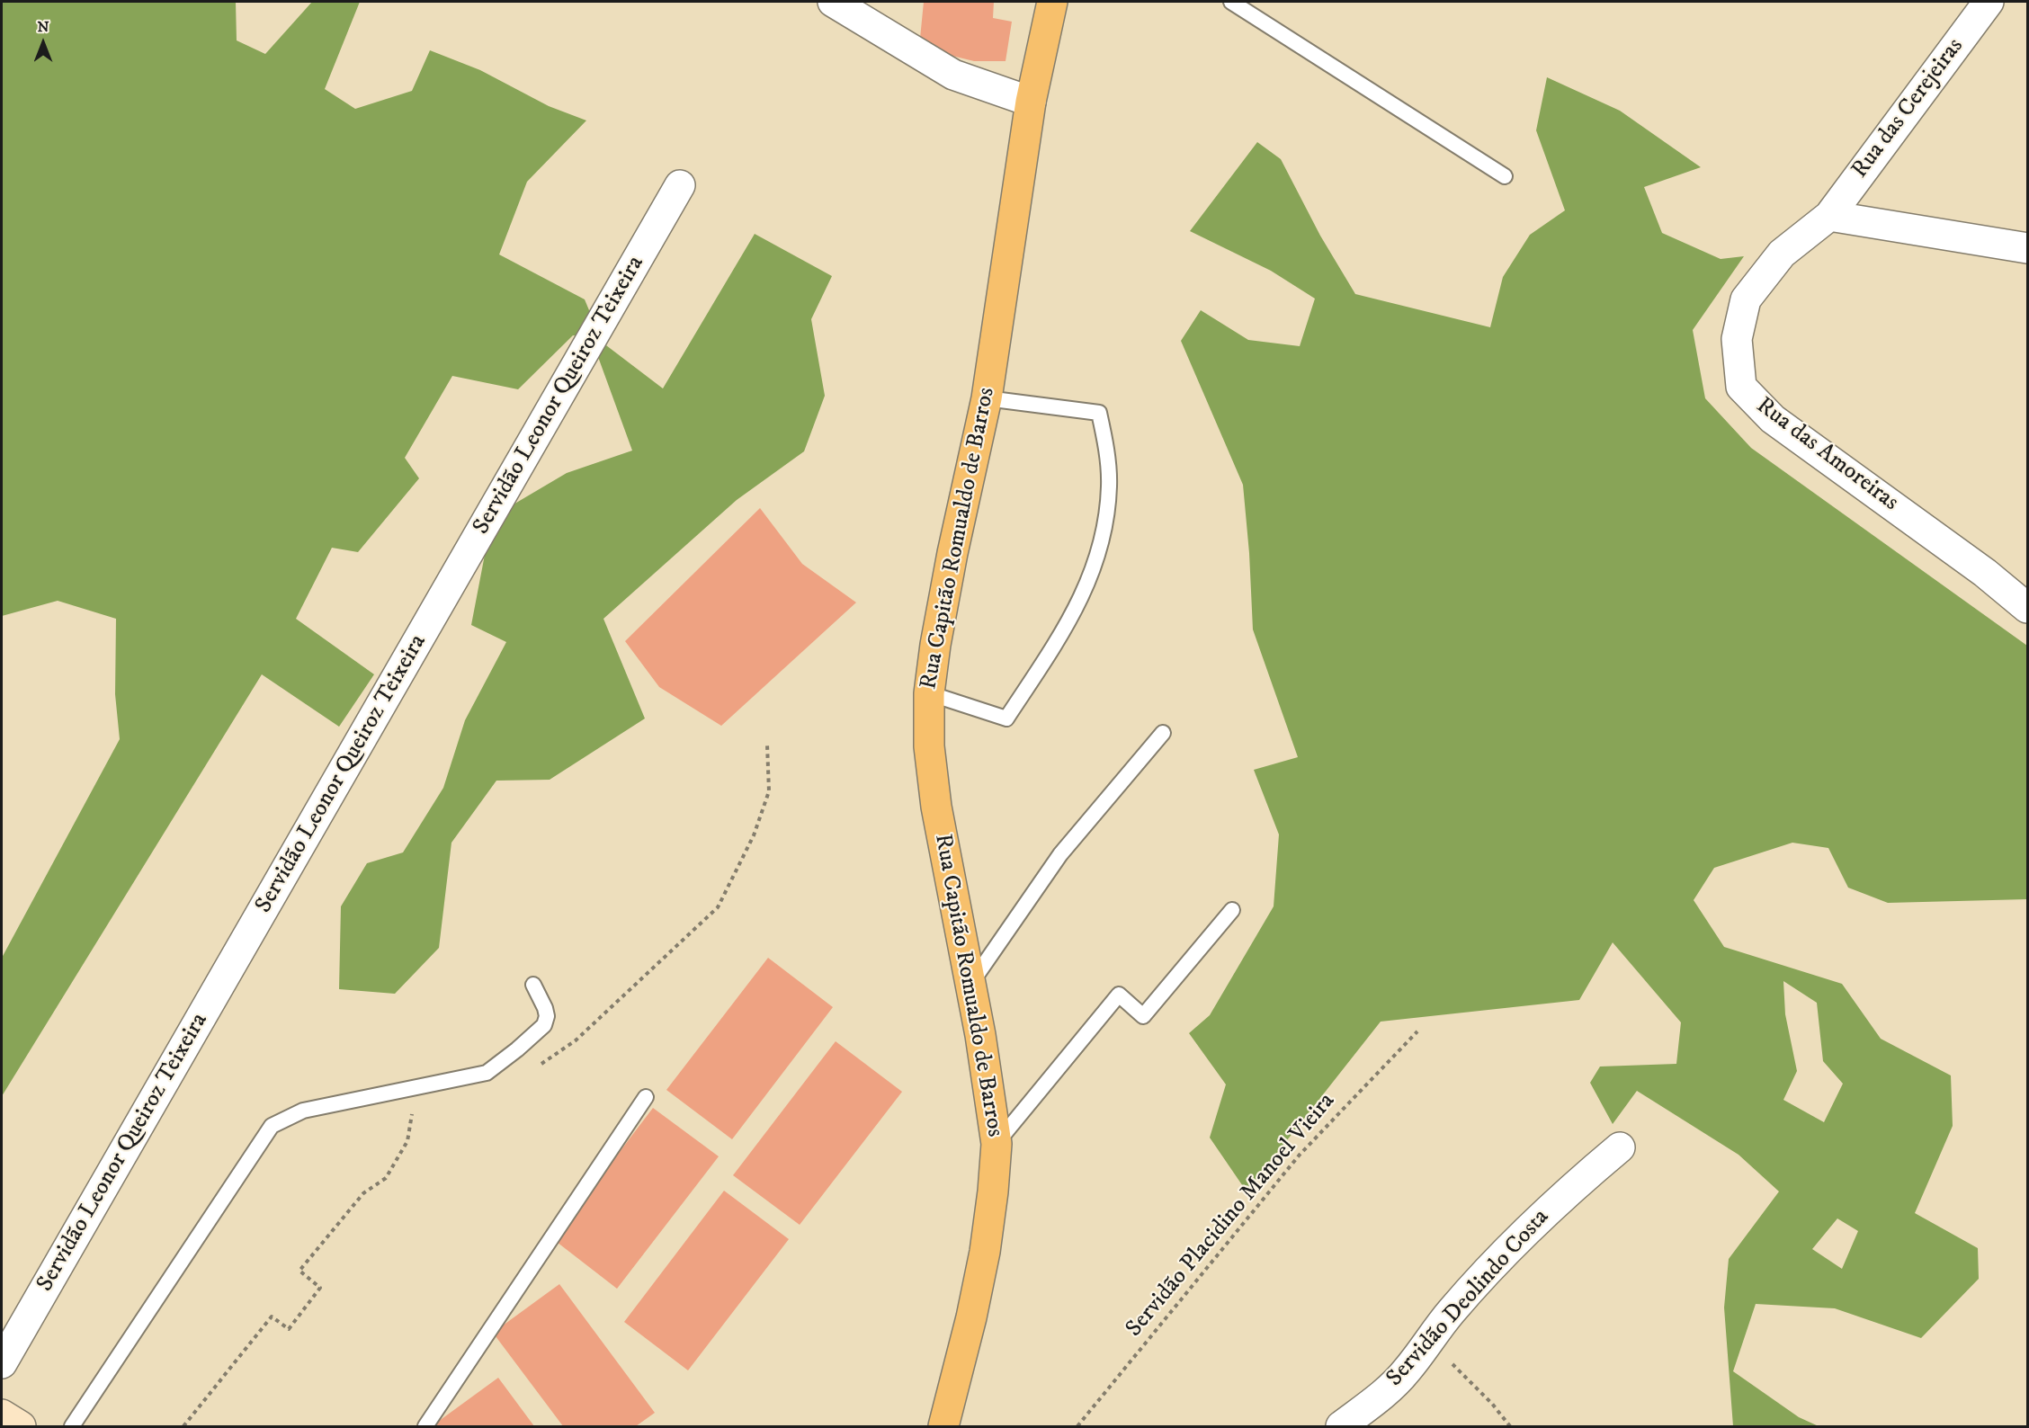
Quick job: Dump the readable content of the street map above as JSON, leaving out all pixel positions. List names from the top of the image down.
{
  "streets": {
    "main road": ["Rua Capitão Romualdo de Barros"],
    "street": [
      "Rua das Cerejeiras",
      "Servidão Leonor Queiroz Teixeira",
      "Rua das Amoreiras",
      "Servidão Deolindo Costa"
    ],
    "path": ["Servidão Placidino Manoel Vieira"]
  },
  "crossings": [
    ["Rua das Cerejeiras", "Rua das Amoreiras"]
  ],
  "north": "top"
}
